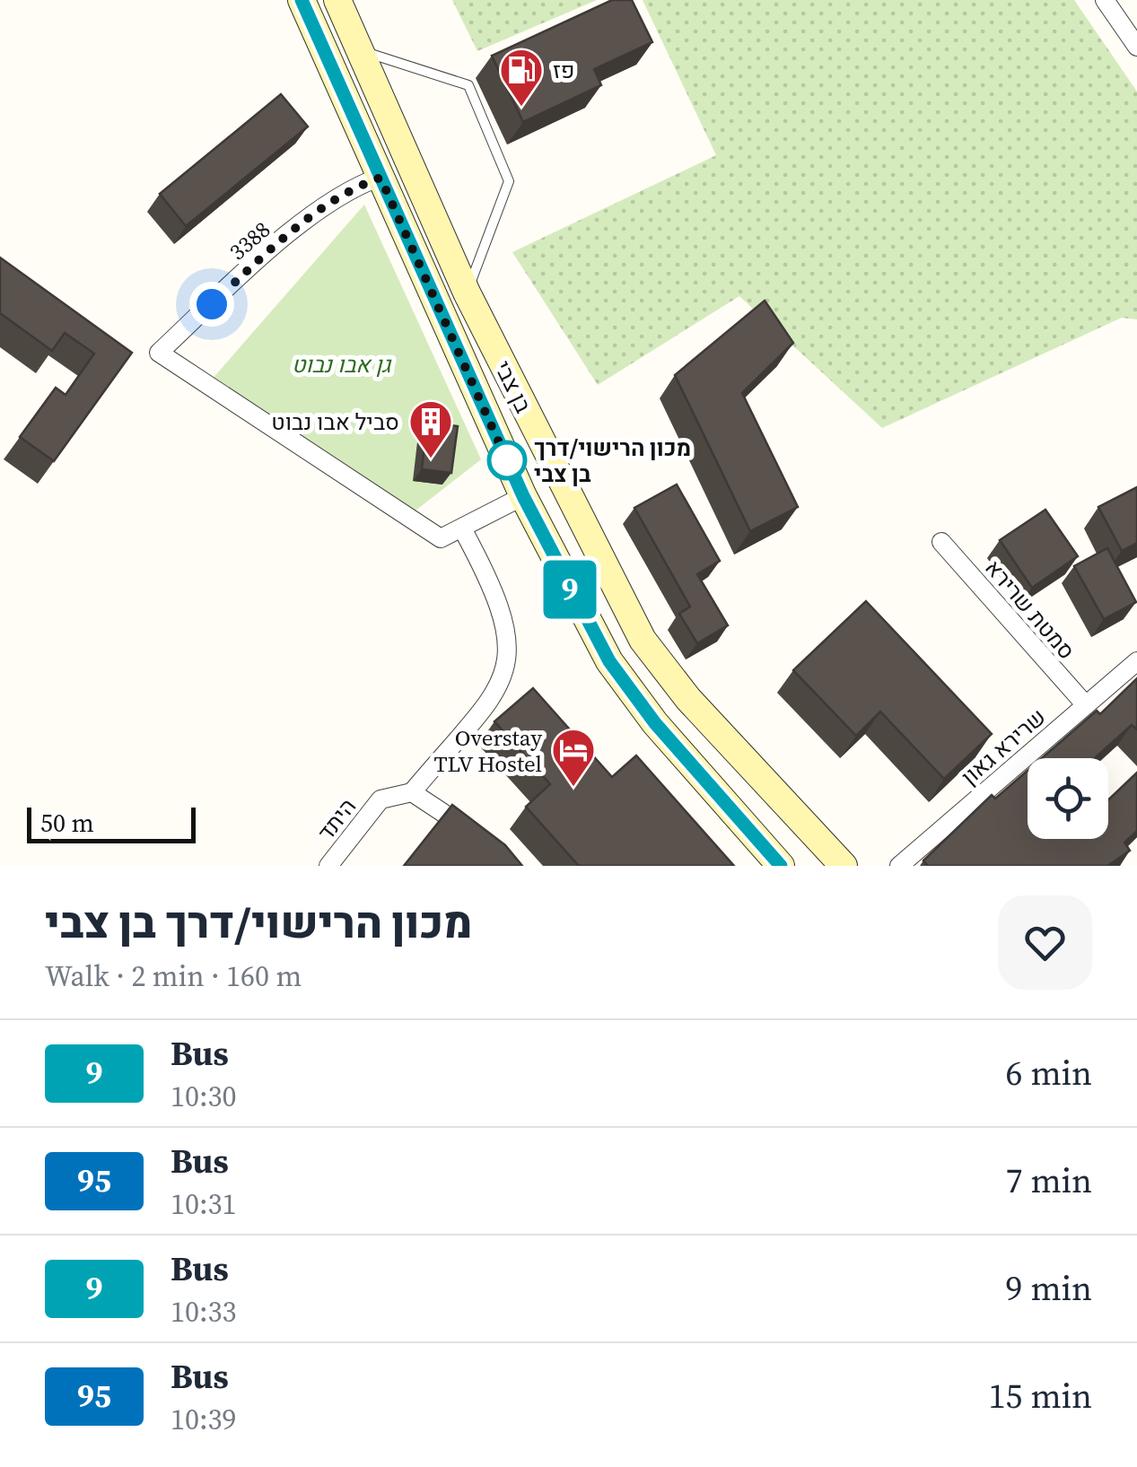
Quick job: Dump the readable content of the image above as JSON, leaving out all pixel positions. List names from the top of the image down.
{
  "streets": {
    "main road": ["בן צבי"],
    "street": [
      "3388",
      "סמטת שרירא",
      "שרירא גאון",
      "היתד"
    ]
  },
  "crossings": [
    ["3388", "בן צבי"],
    ["סמטת שרירא", "שרירא גאון"]
  ],
  "parks": ["גן אבו נבוט"],
  "places": {
    "fuel station": ["פז"],
    "building": ["סביל אבו נבוט"],
    "other": ["מכון הרישוי/דרך בן צבי"],
    "hotel": ["Overstay TLV Hostel"]
  },
  "lines": ["bus line 9"],
  "scale_bar": "50 m",
  "page": {
    "on_map": "9",
    "scale": "50 m",
    "heading": ["מכון הרישוי/דרך בן צבי", "Walk · 2 min · 160 m"],
    "list": [
      {
        "mark": "9",
        "name": "Bus",
        "note": "10:30",
        "value": "6 min"
      },
      {
        "mark": "95",
        "name": "Bus",
        "note": "10:31",
        "value": "7 min"
      },
      {
        "mark": "9",
        "name": "Bus",
        "note": "10:33",
        "value": "9 min"
      },
      {
        "mark": "95",
        "name": "Bus",
        "note": "10:39",
        "value": "15 min"
      }
    ]
  }
}
